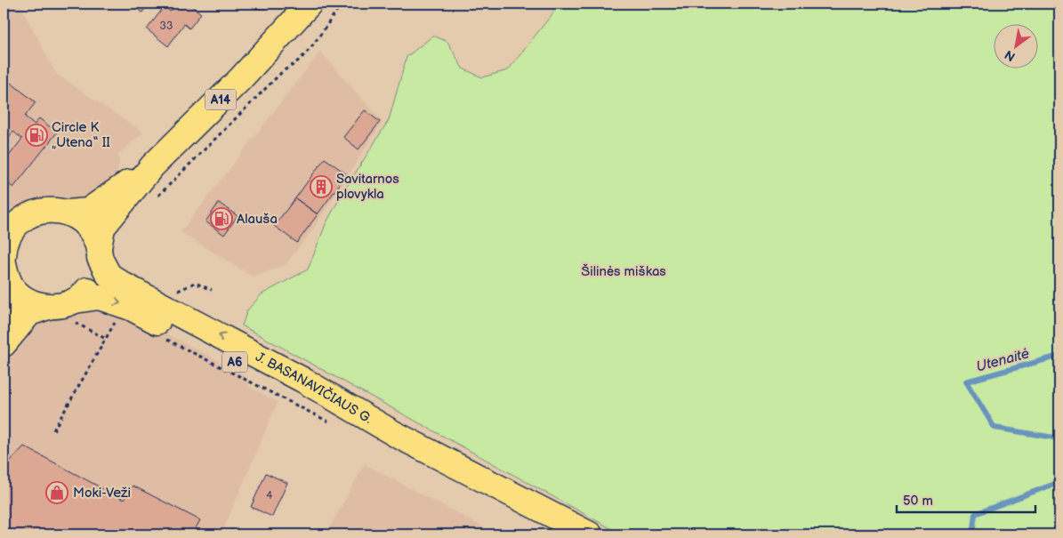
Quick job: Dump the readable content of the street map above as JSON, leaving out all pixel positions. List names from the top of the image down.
{
  "streets": {
    "main road": ["A14", "A6", "J. BASANAVIČIAUS G."]
  },
  "crossings": [
    ["A14", "J. BASANAVIČIAUS G."]
  ],
  "water": ["Utenaitė"],
  "parks": ["Šilinės miškas"],
  "places": {
    "fuel station": ["Circle K „Utena“ II", "Alauša"],
    "building": ["Savitarnos plovykla"],
    "shop": ["Moki-Veži"]
  },
  "house_numbers": ["33", "4"],
  "scale_bar": "50 m",
  "north": "bottom left"
}
